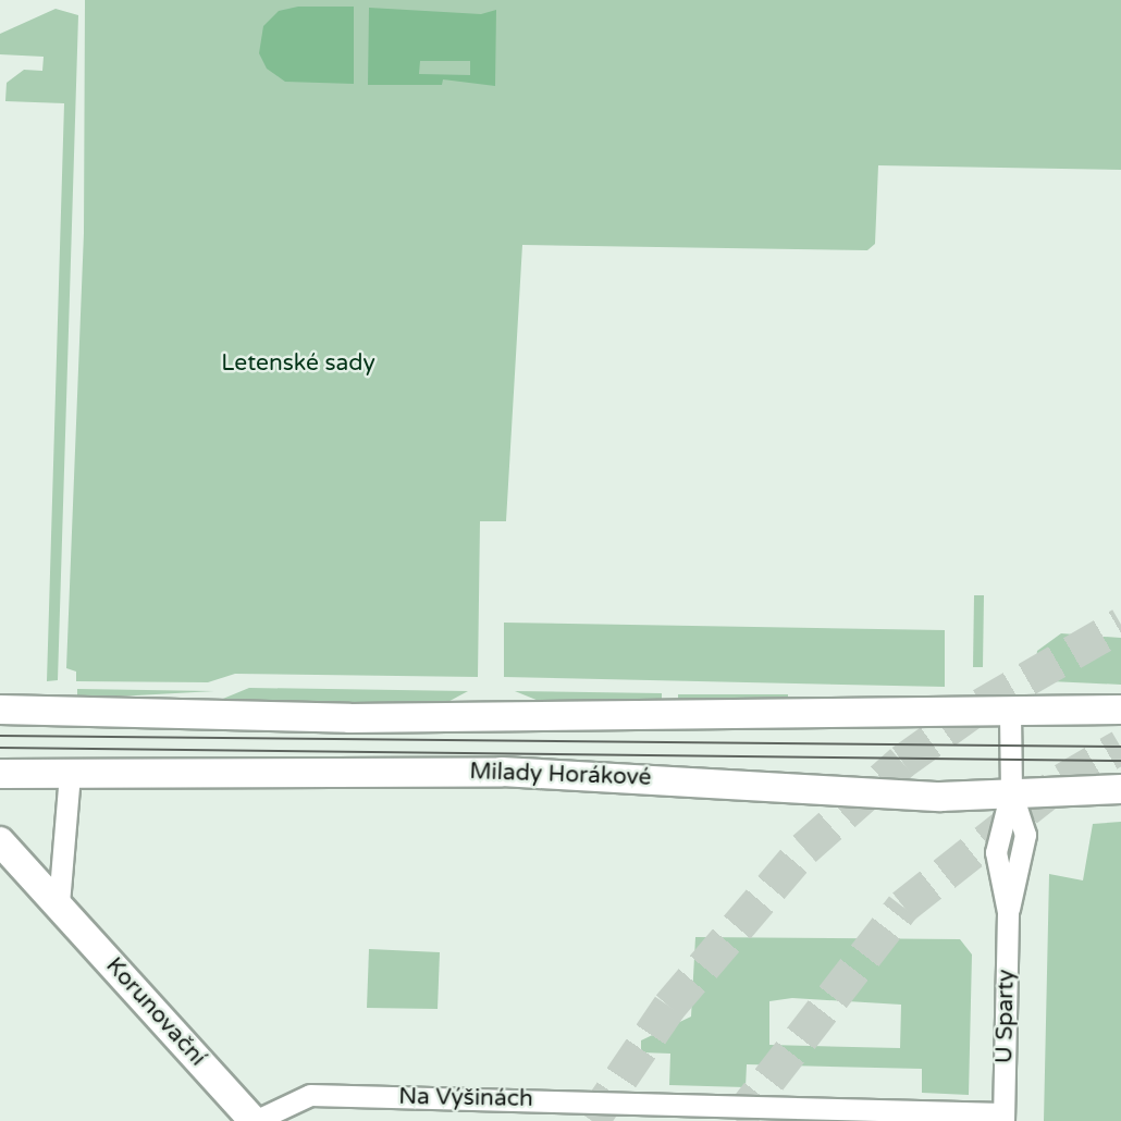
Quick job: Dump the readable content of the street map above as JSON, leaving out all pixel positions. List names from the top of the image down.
{
  "streets": {
    "main road": ["Milady Horákové", "Korunovační"],
    "street": ["U Sparty", "Na Výšinách"]
  },
  "crossings": [
    ["Milady Horákové", "U Sparty"],
    ["Korunovační", "Na Výšinách"],
    ["U Sparty", "Na Výšinách"]
  ],
  "parks": ["Letenské sady"]
}
